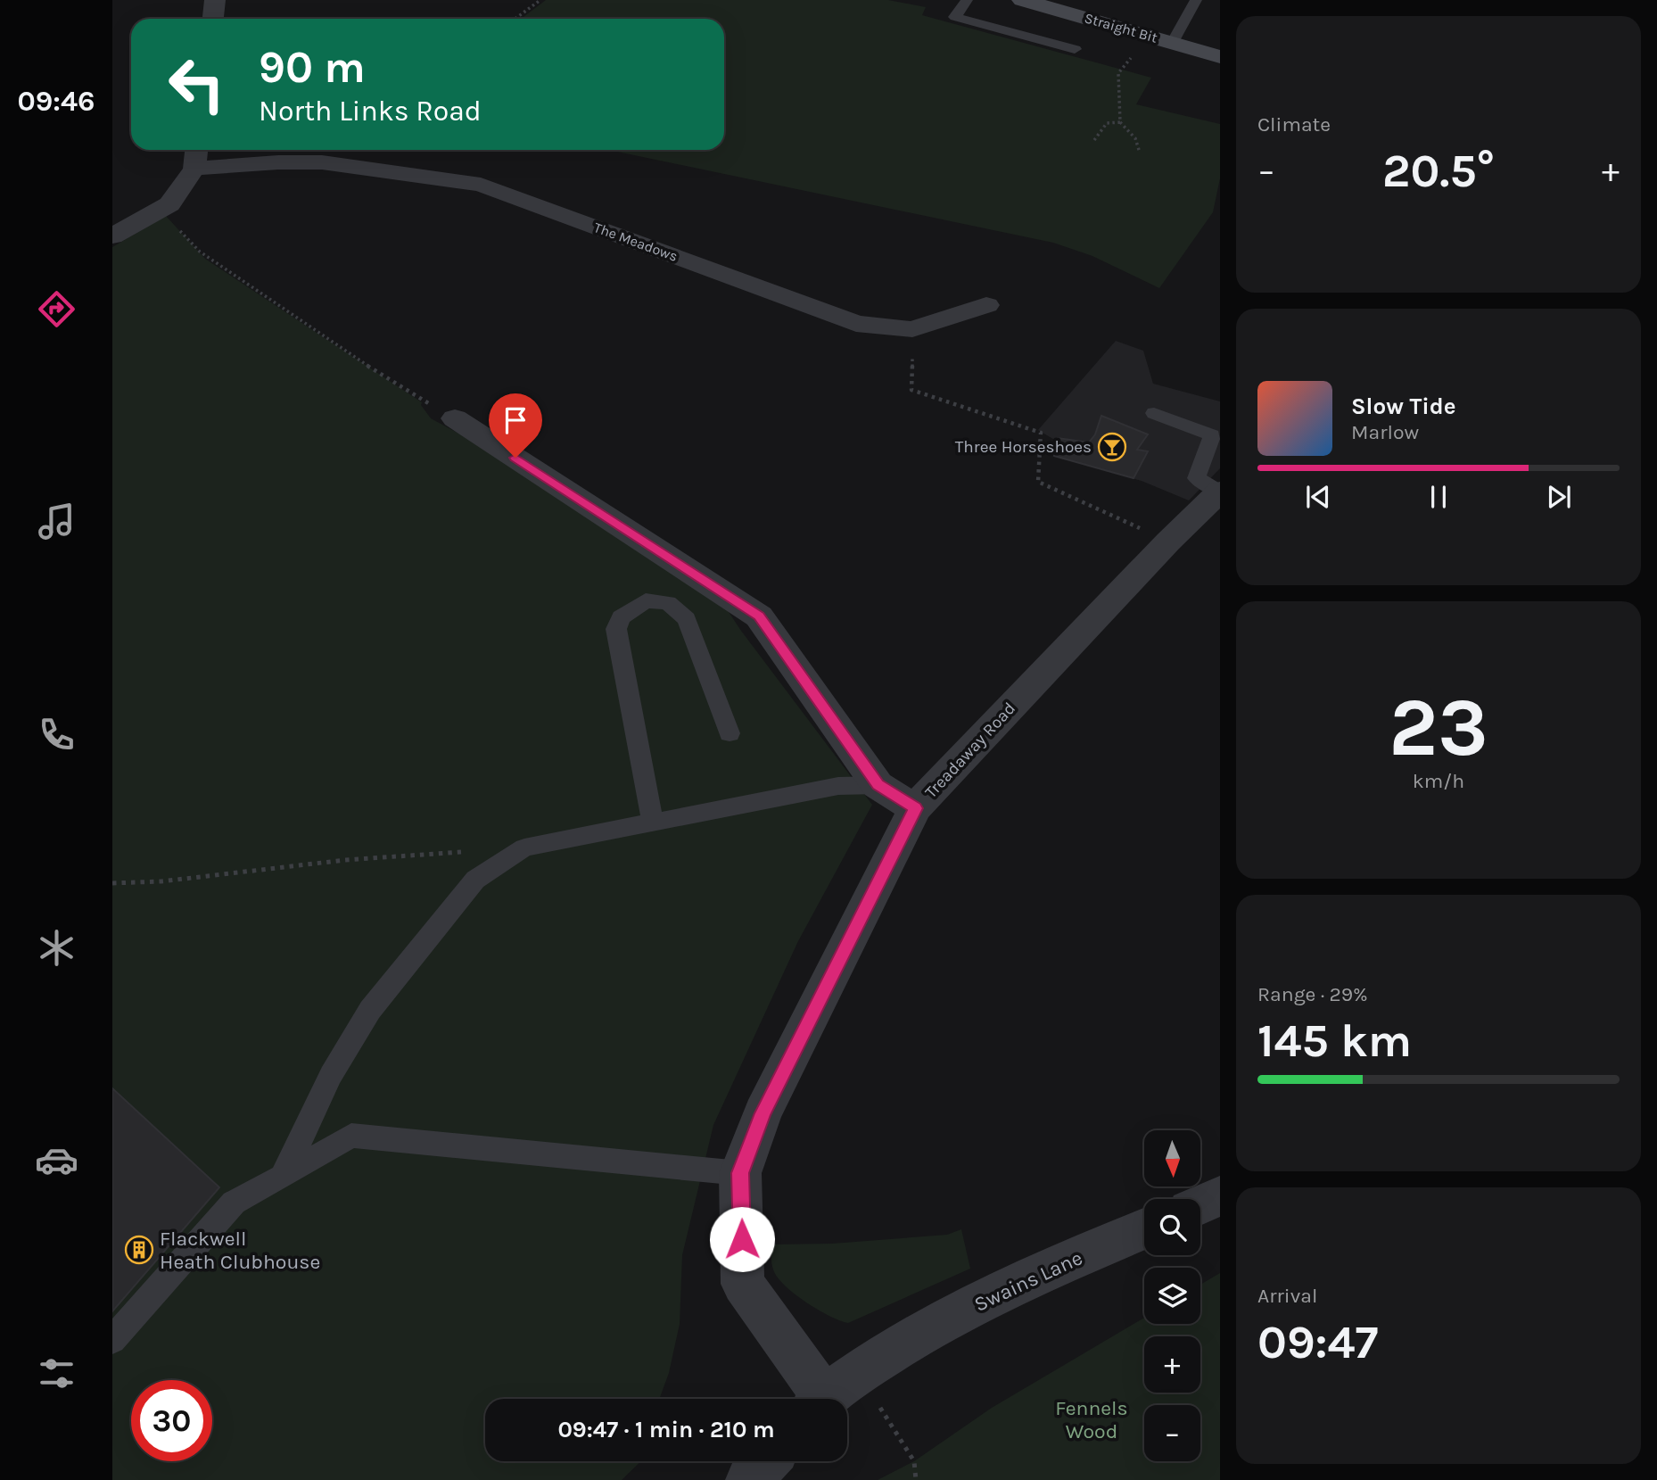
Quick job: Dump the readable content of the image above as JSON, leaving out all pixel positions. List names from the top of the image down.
{
  "streets": {
    "street": [
      "Straight Bit",
      "The Meadows",
      "Treadaway Road",
      "Swains Lane"
    ]
  },
  "crossings": [
    ["Treadaway Road", "Swains Lane"]
  ],
  "parks": ["Fennels Wood"],
  "places": {
    "bar": ["Three Horseshoes"],
    "building": ["Flackwell Heath Clubhouse"]
  },
  "north": "bottom",
  "page": {
    "tabs": "09:46",
    "tile": [
      "Climate",
      ["23", "km/h"],
      ["Range · 29%", "145 km"],
      ["Arrival", "09:47"]
    ],
    "turn": ["90 m", "North Links Road"],
    "heat": ["−", "20.5°", "+"],
    "song": ["Slow Tide", "Marlow"],
    "map_buttons": ["+", "−"],
    "limit": "30",
    "trip": "09:47 · 1 min · 210 m"
  }
}
